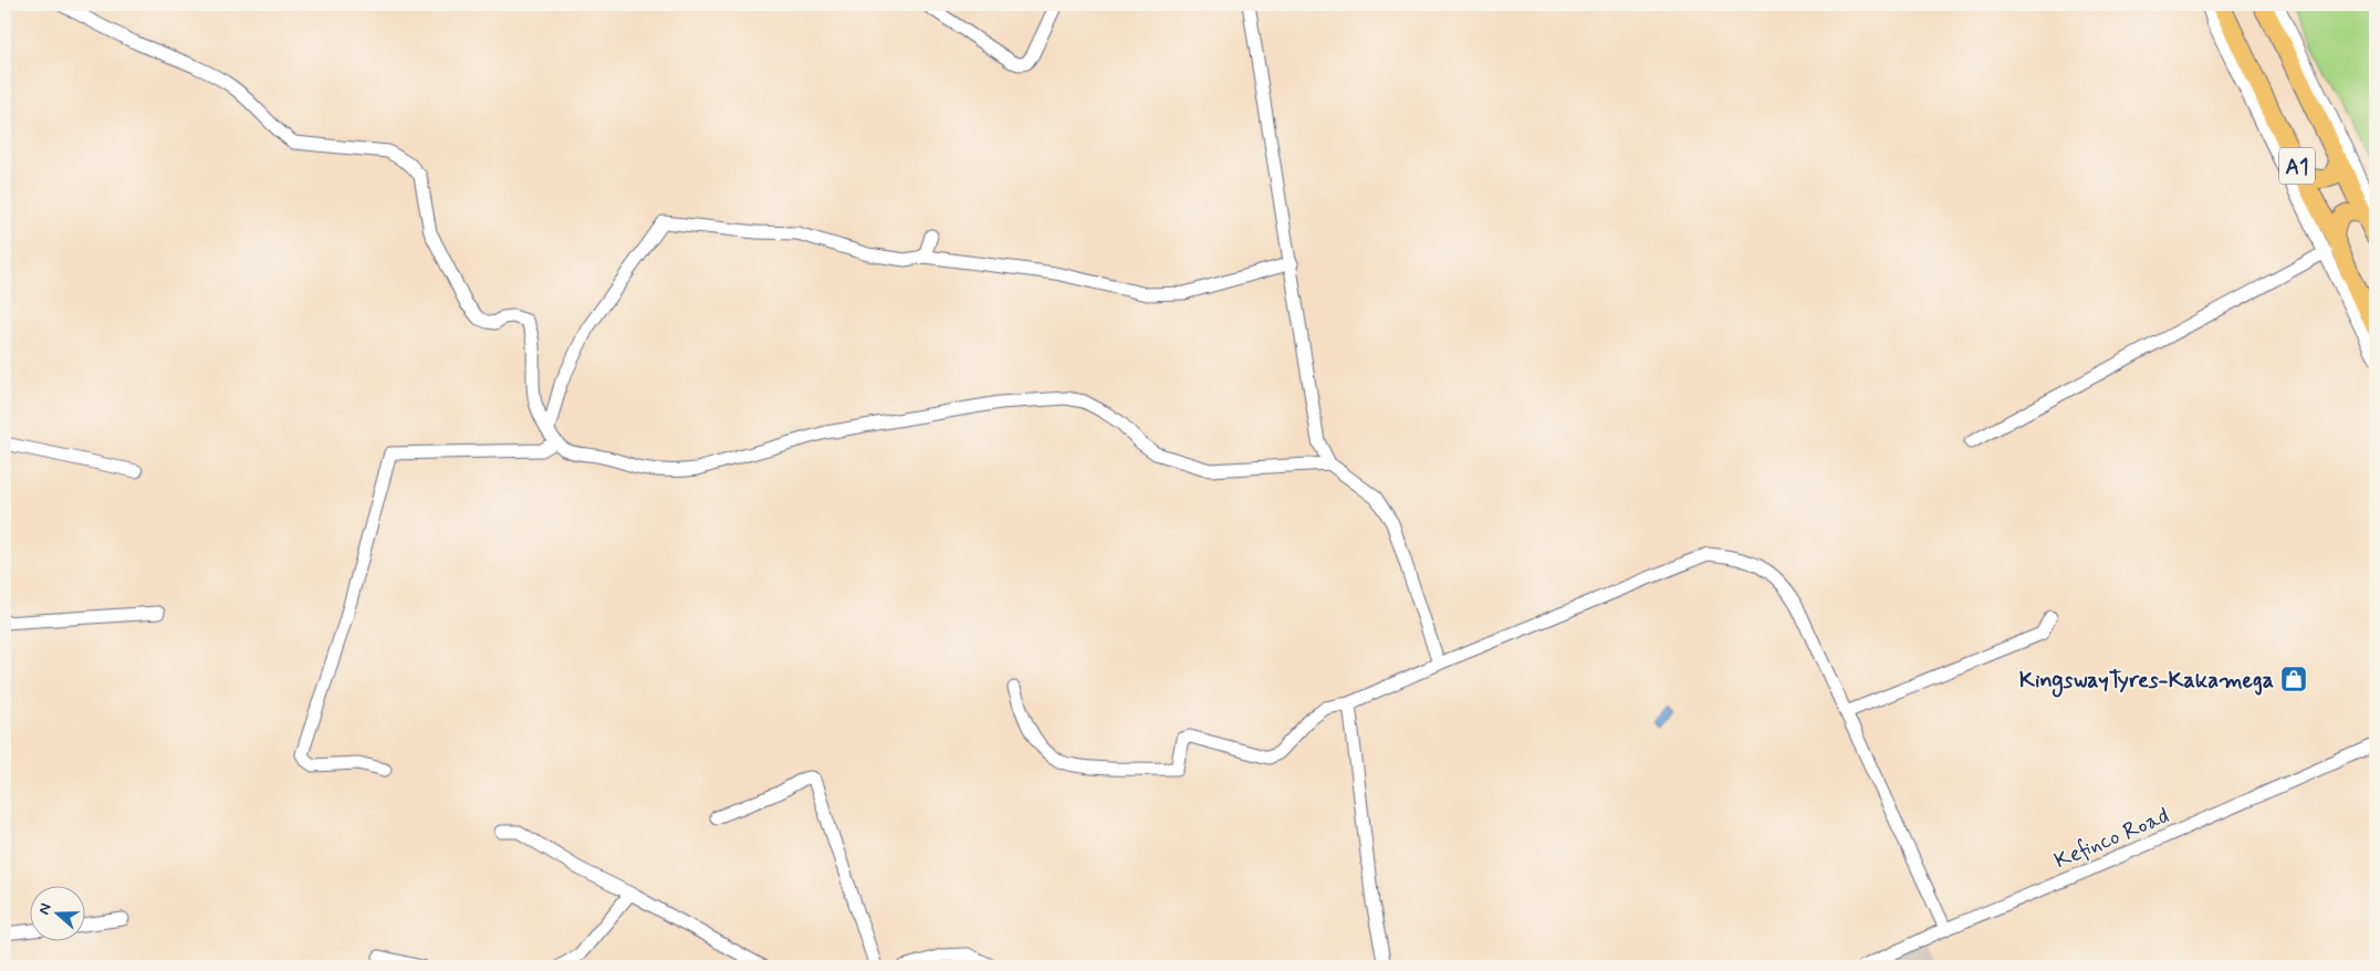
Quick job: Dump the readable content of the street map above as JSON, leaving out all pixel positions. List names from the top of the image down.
{
  "streets": {
    "highway": ["A1"],
    "street": ["Kefinco Road"]
  },
  "places": {
    "shop": ["KingswayTyres-Kakamega"]
  },
  "north": "left"
}
